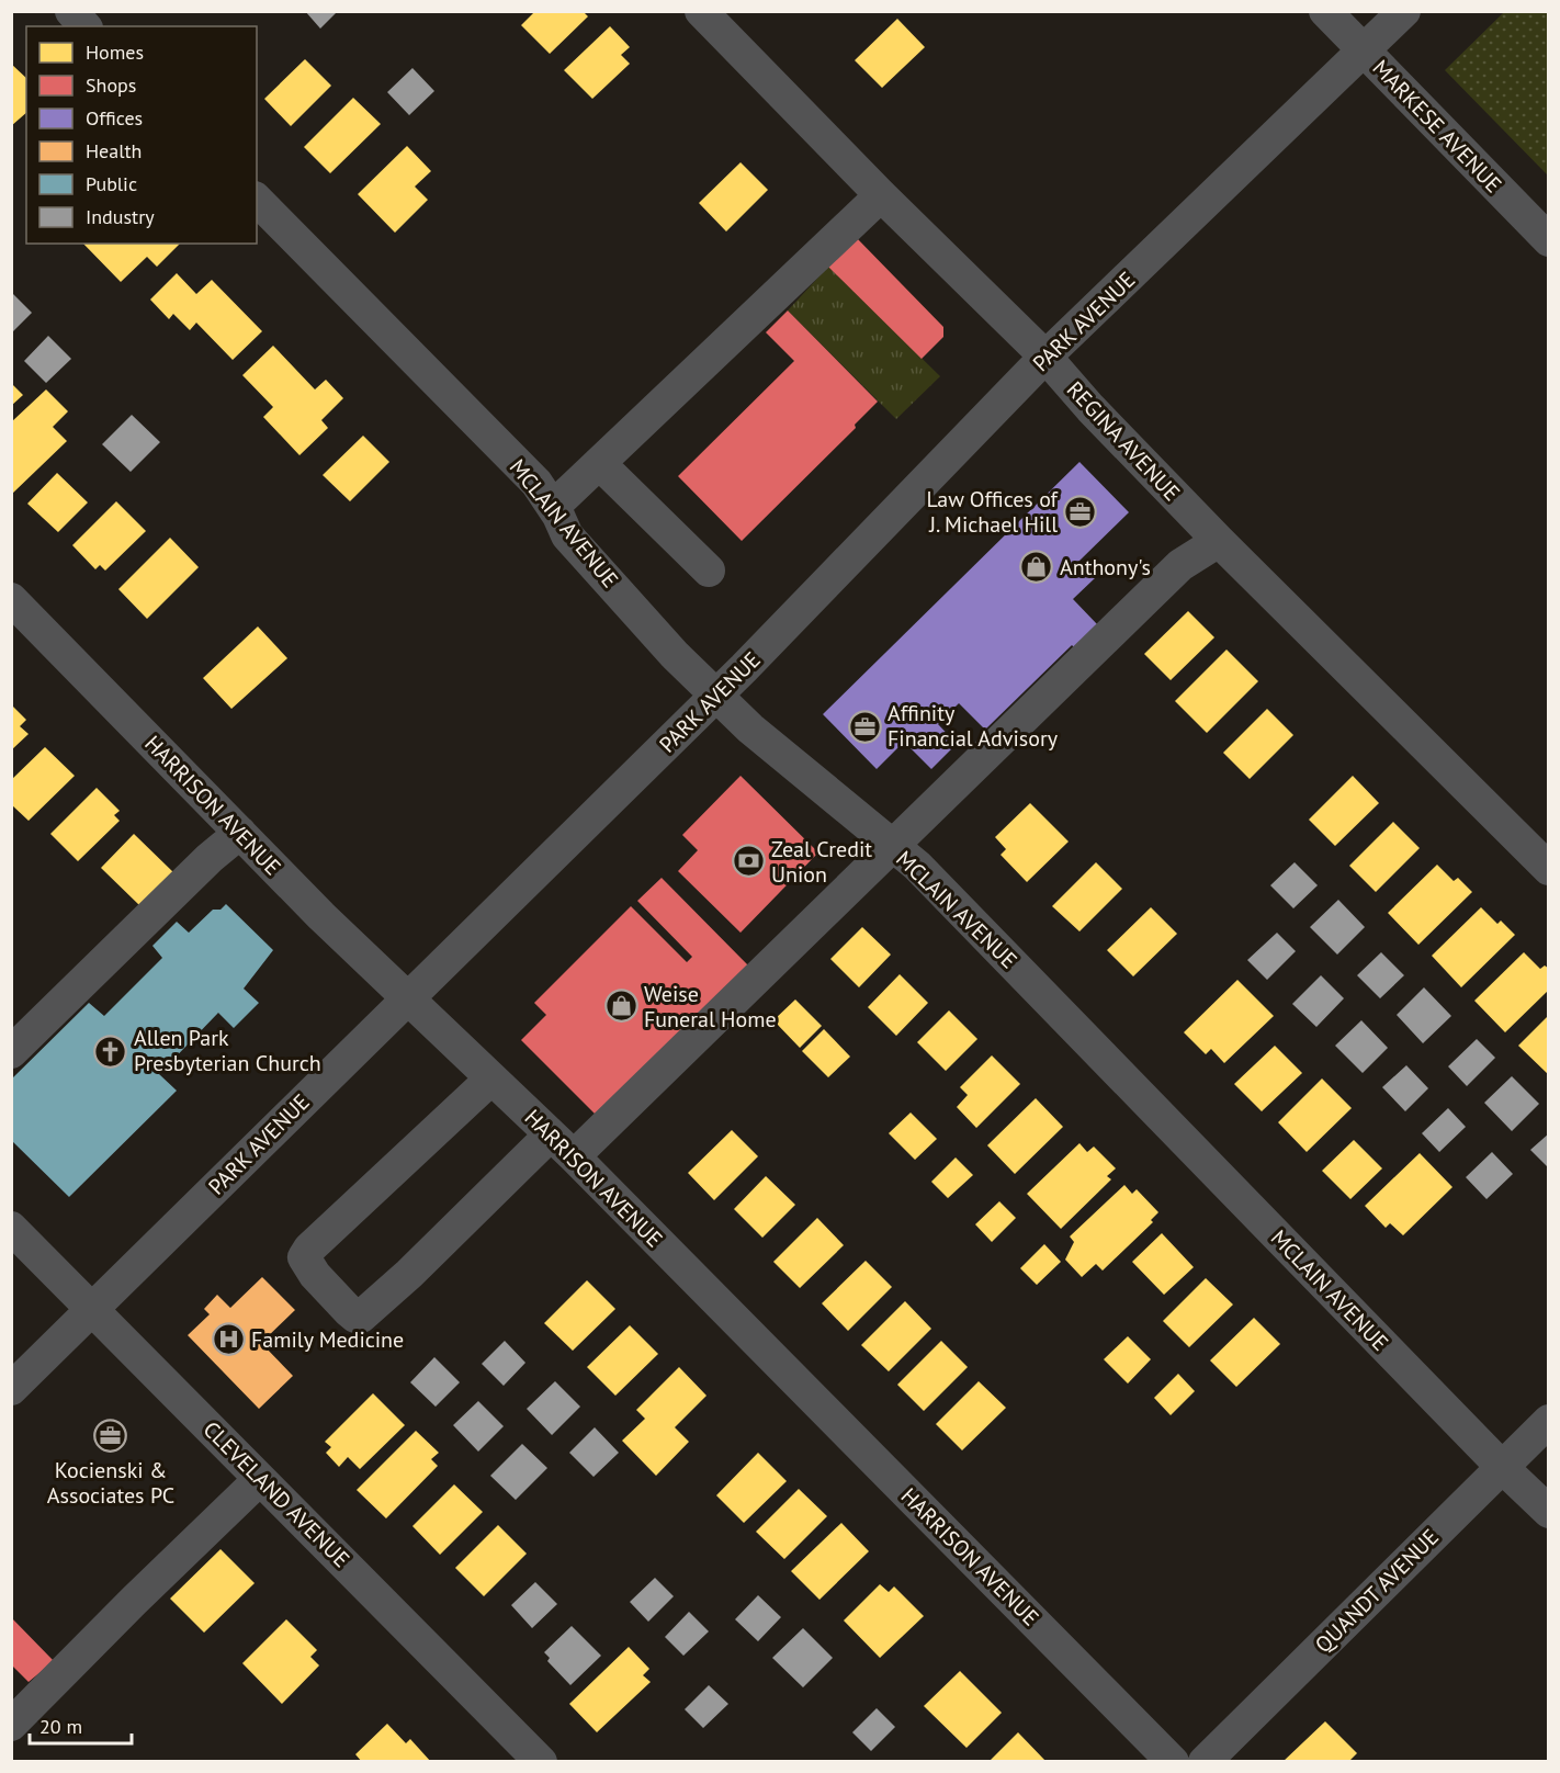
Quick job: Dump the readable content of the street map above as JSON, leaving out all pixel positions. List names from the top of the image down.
{
  "streets": {
    "street": [
      "MARKESE AVENUE",
      "PARK AVENUE",
      "REGINA AVENUE",
      "MCLAIN AVENUE",
      "HARRISON AVENUE",
      "CLEVELAND AVENUE",
      "QUANDT AVENUE"
    ]
  },
  "crossings": [
    ["MARKESE AVENUE", "PARK AVENUE"],
    ["PARK AVENUE", "REGINA AVENUE"],
    ["PARK AVENUE", "MCLAIN AVENUE"],
    ["PARK AVENUE", "HARRISON AVENUE"],
    ["PARK AVENUE", "CLEVELAND AVENUE"],
    ["MCLAIN AVENUE", "QUANDT AVENUE"]
  ],
  "places": {
    "office": ["Law Offices of J. Michael Hill", "Affinity Financial Advisory", "Kocienski & Associates PC"],
    "shop": ["Anthony's", "Weise Funeral Home"],
    "bank": ["Zeal Credit Union"],
    "church": ["Allen Park Presbyterian Church"],
    "hospital": ["Family Medicine"]
  },
  "legend": [
    "Homes",
    "Shops",
    "Offices",
    "Health",
    "Public",
    "Industry"
  ],
  "scale_bar": "20 m"
}
